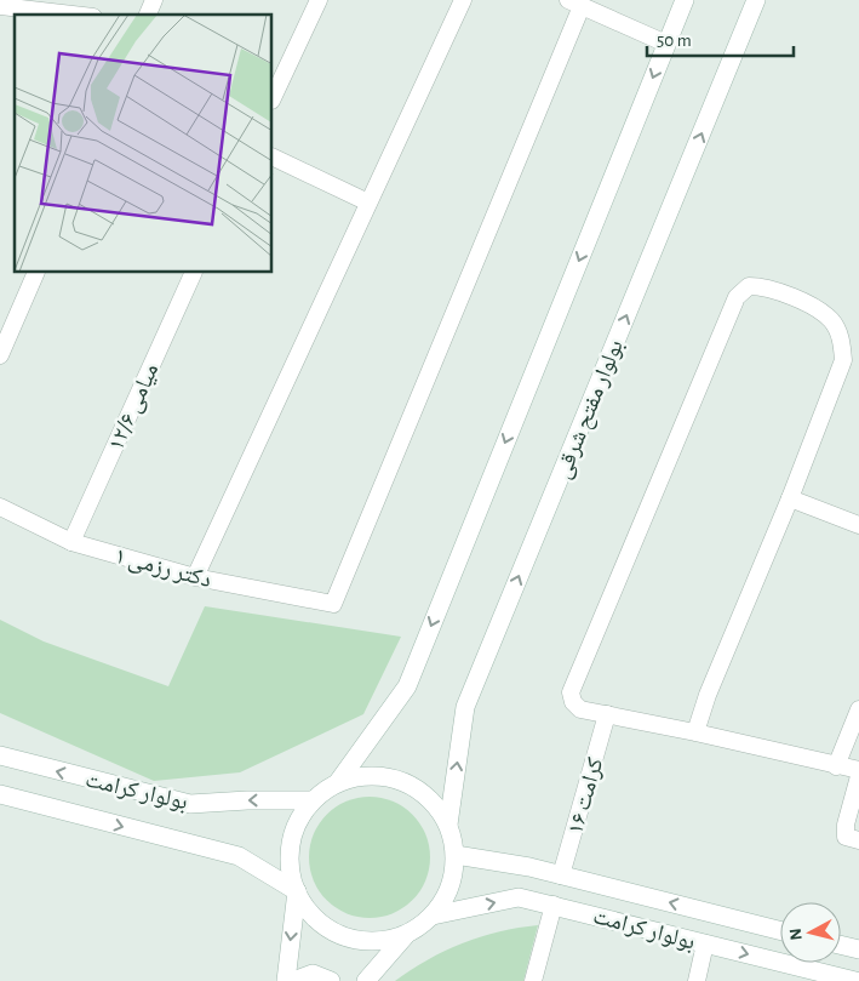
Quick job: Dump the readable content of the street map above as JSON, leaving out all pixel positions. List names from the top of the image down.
{
  "streets": {
    "main road": ["بولوار مفتح شرقی", "بولوار کرامت"],
    "street": ["میامی ۱۲/۶", "دکتر رزمی ۱", "کرامت ۱۶"]
  },
  "crossings": [
    ["میامی ۱۲/۶", "دکتر رزمی ۱"],
    ["بولوار مفتح شرقی", "بولوار کرامت"],
    ["بولوار کرامت", "کرامت ۱۶"]
  ],
  "scale_bar": "50 m",
  "north": "left"
}
